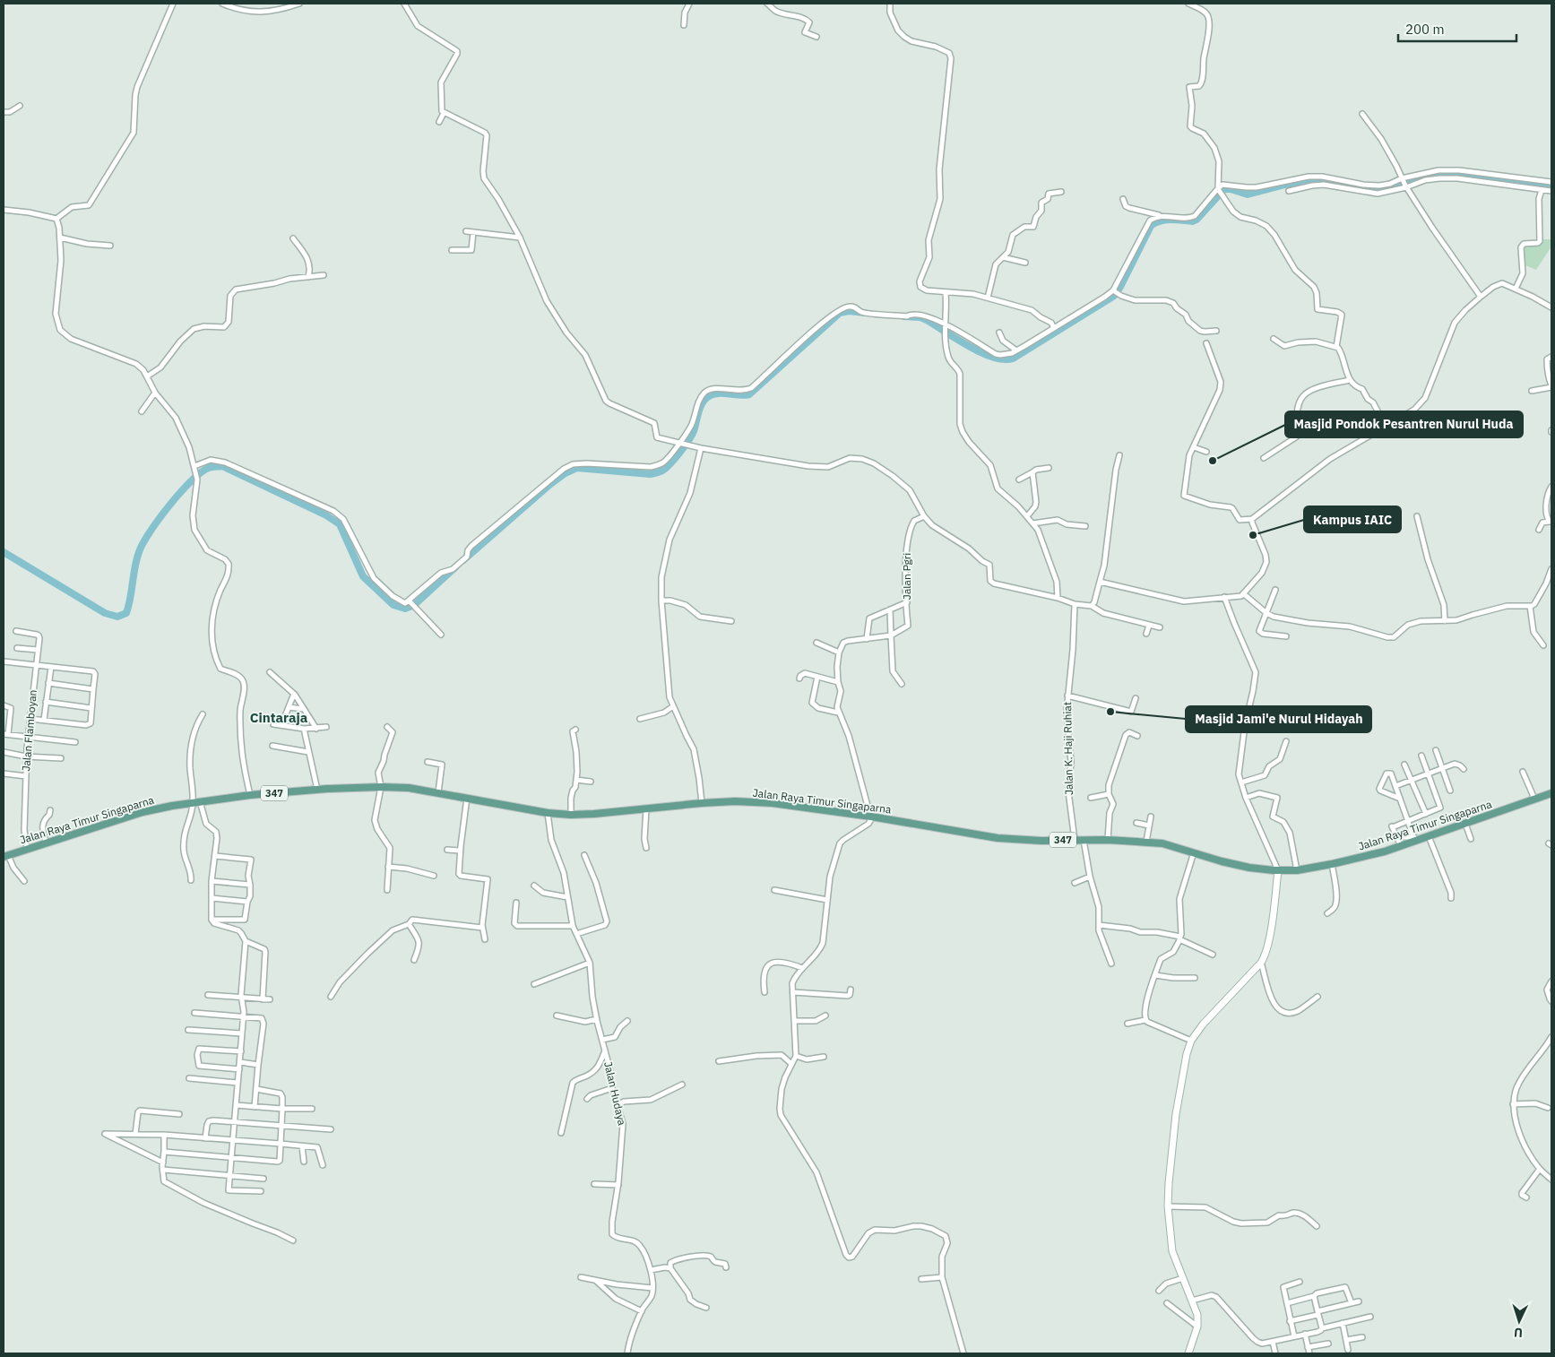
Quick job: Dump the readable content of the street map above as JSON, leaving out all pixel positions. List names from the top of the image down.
{
  "streets": {
    "main road": ["347", "Jalan Raya Timur Singaparna"],
    "street": [
      "Jalan Pgri",
      "Jalan Flamboyan",
      "Jalan K. Haji Ruhiat",
      "Jalan Hudaya"
    ]
  },
  "crossings": [
    ["Jalan Flamboyan", "Jalan Raya Timur Singaparna"],
    ["Jalan K. Haji Ruhiat", "Jalan Raya Timur Singaparna"],
    ["Jalan Raya Timur Singaparna", "Jalan Hudaya"]
  ],
  "districts": ["Cintaraja"],
  "places": ["Masjid Pondok Pesantren Nurul Huda", "Kampus IAIC", "Masjid Jami'e Nurul Hidayah"],
  "scale_bar": "200 m",
  "north": "bottom"
}
